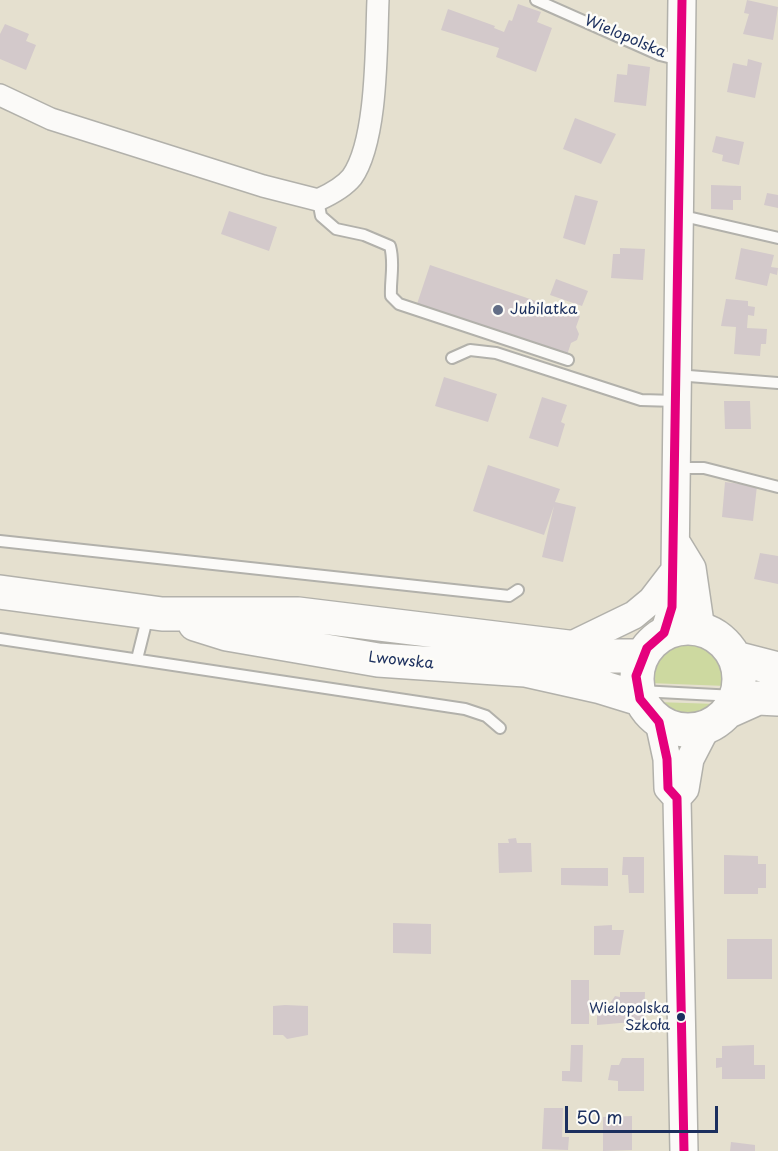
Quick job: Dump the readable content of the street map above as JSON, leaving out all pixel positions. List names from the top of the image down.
{
  "streets": {
    "main road": ["Lwowska"],
    "street": ["Wielopolska"]
  },
  "crossings": [
    ["Wielopolska", "Lwowska"]
  ],
  "places": ["Jubilatka", "Wielopolska Szkoła"],
  "scale_bar": "50 m"
}
